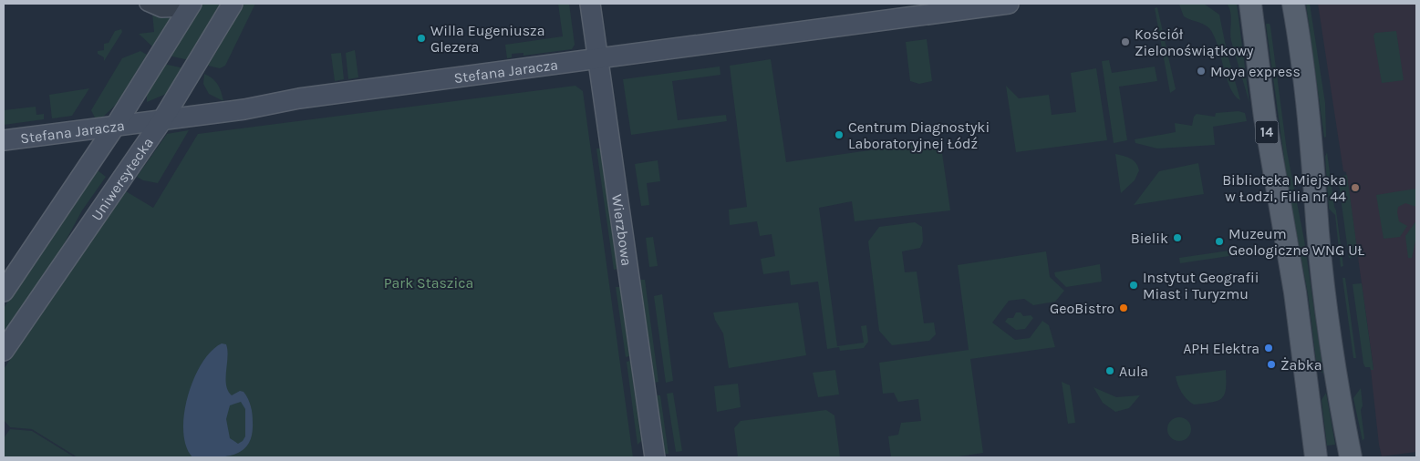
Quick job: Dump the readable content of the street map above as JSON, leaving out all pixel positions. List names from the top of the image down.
{
  "streets": {
    "main road": ["14"],
    "street": ["Stefana Jaracza", "Uniwersytecka", "Wierzbowa"]
  },
  "crossings": [
    ["Stefana Jaracza", "Uniwersytecka"],
    ["Stefana Jaracza", "Wierzbowa"]
  ],
  "parks": ["Park Staszica"],
  "places": [
    "Willa Eugeniusza Glezera",
    "Kościół Zielonoświątkowy",
    "Moya express",
    "Centrum Diagnostyki Laboratoryjnej Łódź",
    "Biblioteka Miejska w Łodzi, Filia nr 44",
    "Bielik",
    "Muzeum Geologiczne WNG UŁ",
    "Instytut Geografii Miast i Turyzmu",
    "GeoBistro",
    "APH Elektra",
    "Żabka",
    "Aula"
  ]
}
